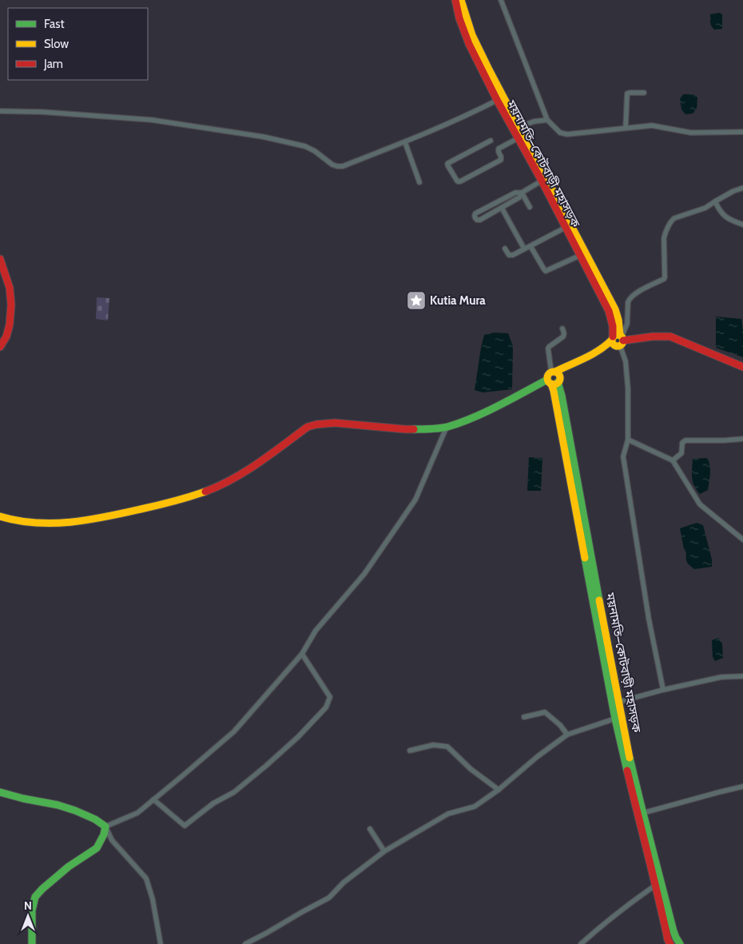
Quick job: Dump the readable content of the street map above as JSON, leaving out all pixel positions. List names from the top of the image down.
{
  "streets": {
    "main road": ["ময়নামতি–কোটবাড়ী মহাসড়ক"]
  },
  "places": {
    "place": ["Kutia Mura"]
  },
  "legend": ["Fast", "Slow", "Jam"],
  "north": "top"
}
